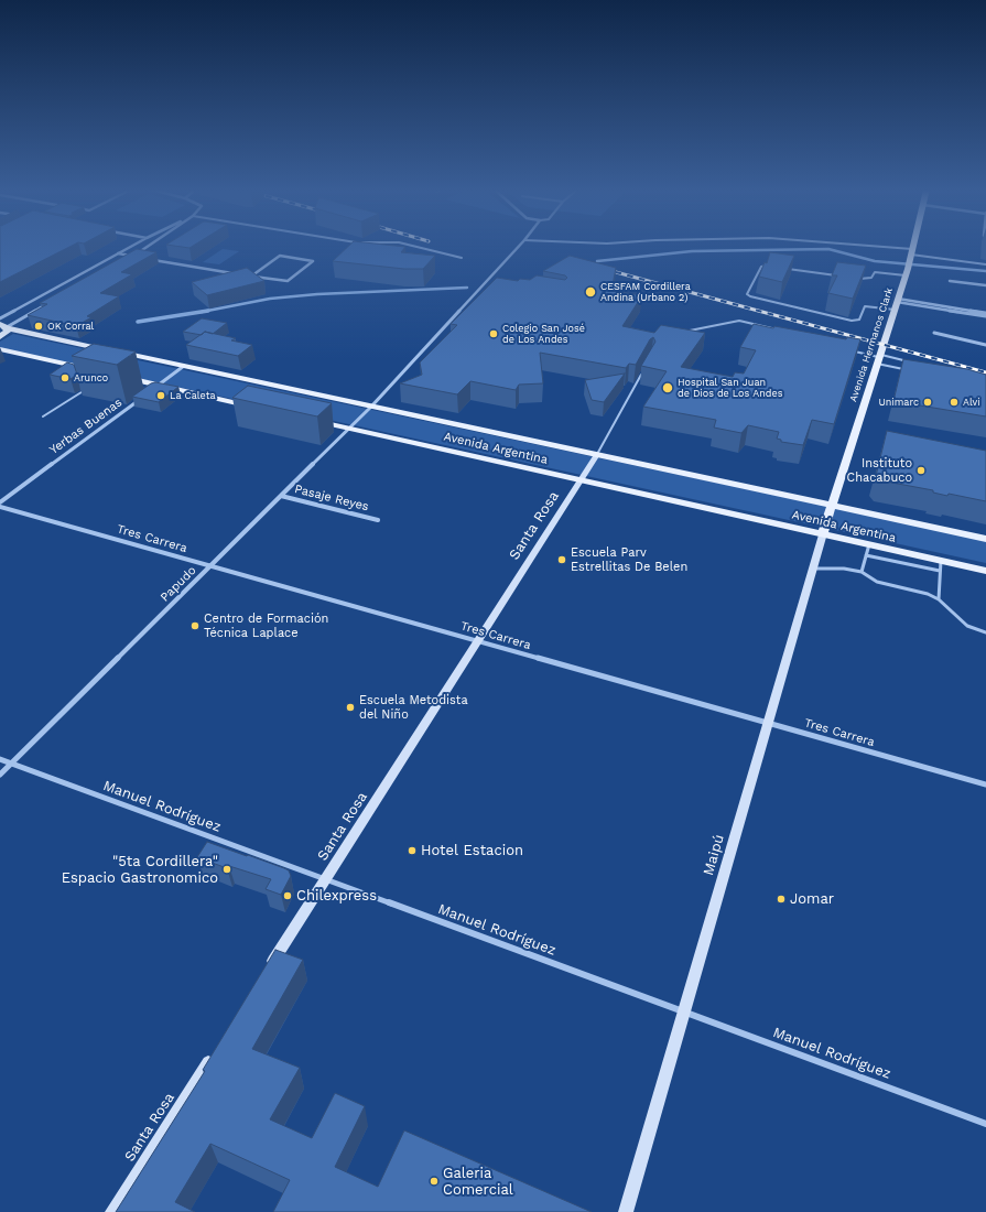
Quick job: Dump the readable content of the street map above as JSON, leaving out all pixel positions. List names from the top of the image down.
{
  "streets": {
    "main road": [
      "Avenida Hermanos Clark",
      "Avenida Argentina",
      "Santa Rosa",
      "Maipú"
    ],
    "street": [
      "Yerbas Buenas",
      "Pasaje Reyes",
      "Tres Carrera",
      "Papudo",
      "Manuel Rodríguez"
    ]
  },
  "crossings": [
    ["Avenida Hermanos Clark", "Avenida Argentina"],
    ["Avenida Hermanos Clark", "Maipú"],
    ["Avenida Argentina", "Santa Rosa"],
    ["Avenida Argentina", "Papudo"],
    ["Avenida Argentina", "Maipú"],
    ["Pasaje Reyes", "Papudo"],
    ["Santa Rosa", "Tres Carrera"],
    ["Santa Rosa", "Manuel Rodríguez"],
    ["Tres Carrera", "Papudo"],
    ["Tres Carrera", "Maipú"],
    ["Papudo", "Manuel Rodríguez"],
    ["Manuel Rodríguez", "Maipú"]
  ],
  "places": [
    "CESFAM Cordillera Andina (Urbano 2)",
    "OK Corral",
    "Colegio San José de Los Andes",
    "Arunco",
    "Hospital San Juan de Dios de Los Andes",
    "La Caleta",
    "Unimarc",
    "Alvi",
    "Instituto Chacabuco",
    "Escuela Parv Estrellitas De Belen",
    "Centro de Formación Técnica Laplace",
    "Escuela Metodista del Niño",
    "Hotel Estacion",
    "\"5ta Cordillera\" Espacio Gastronomico",
    "Chilexpress",
    "Jomar",
    "Galeria Comercial"
  ]
}
